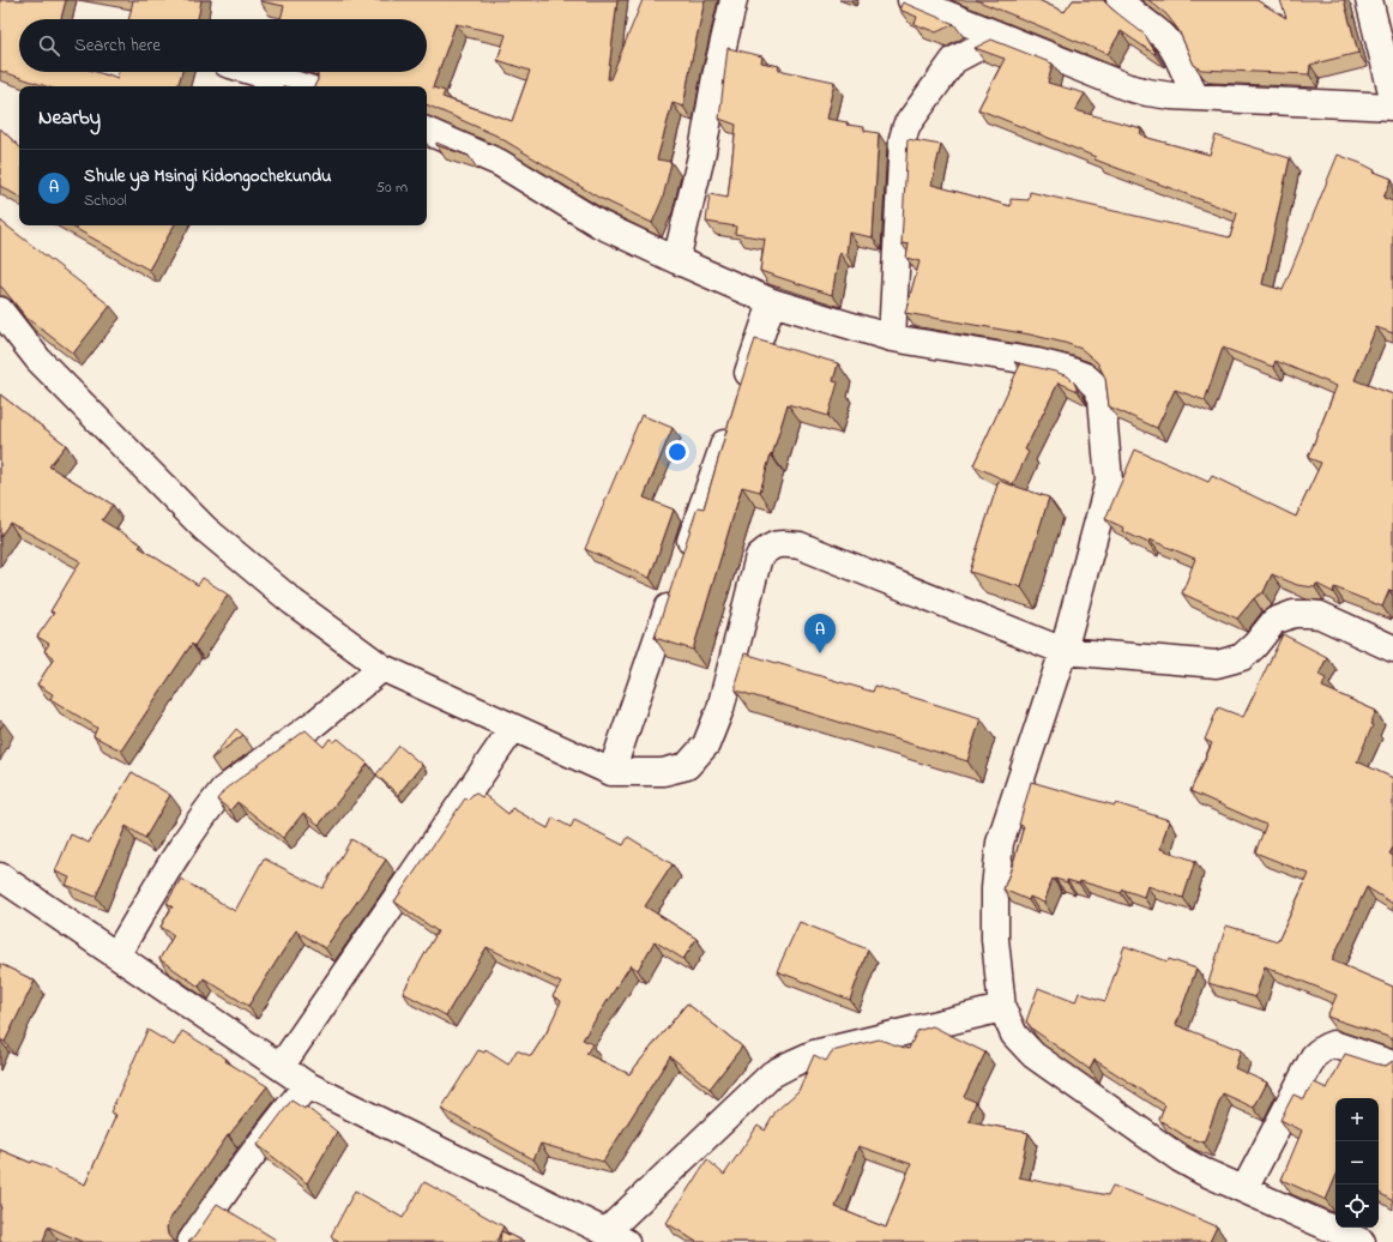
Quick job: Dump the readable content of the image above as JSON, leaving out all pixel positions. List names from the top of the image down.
{
  "page": {
    "search": "Search here",
    "heading": "Nearby",
    "list": [
      {
        "mark": "A",
        "name": "Shule ya Msingi Kidongochekundu",
        "note": "School",
        "value": "50 m"
      }
    ],
    "pins": "A",
    "map_buttons": ["+", "−"]
  }
}
